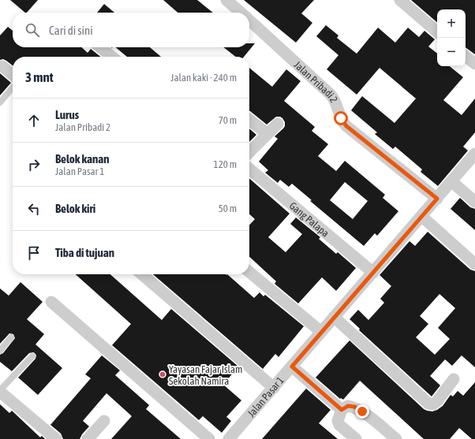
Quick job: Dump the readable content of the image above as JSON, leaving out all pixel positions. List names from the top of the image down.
{
  "streets": {
    "street": ["Jalan Pribadi 2", "Gang Palapa", "Jalan Pasar 1"]
  },
  "crossings": [
    ["Jalan Pribadi 2", "Jalan Pasar 1"],
    ["Gang Palapa", "Jalan Pasar 1"]
  ],
  "places": ["Yayasan Fajar Islam Sekolah Namira"],
  "page": {
    "map_buttons": ["+", "−"],
    "search": "Cari di sini",
    "heading": ["3 mnt", "Jalan kaki · 240 m"],
    "list": [
      ["Lurus", "Jalan Pribadi 2", "70 m"],
      ["Belok kanan", "Jalan Pasar 1", "120 m"],
      ["Belok kiri", "50 m"],
      "Tiba di tujuan"
    ]
  }
}
